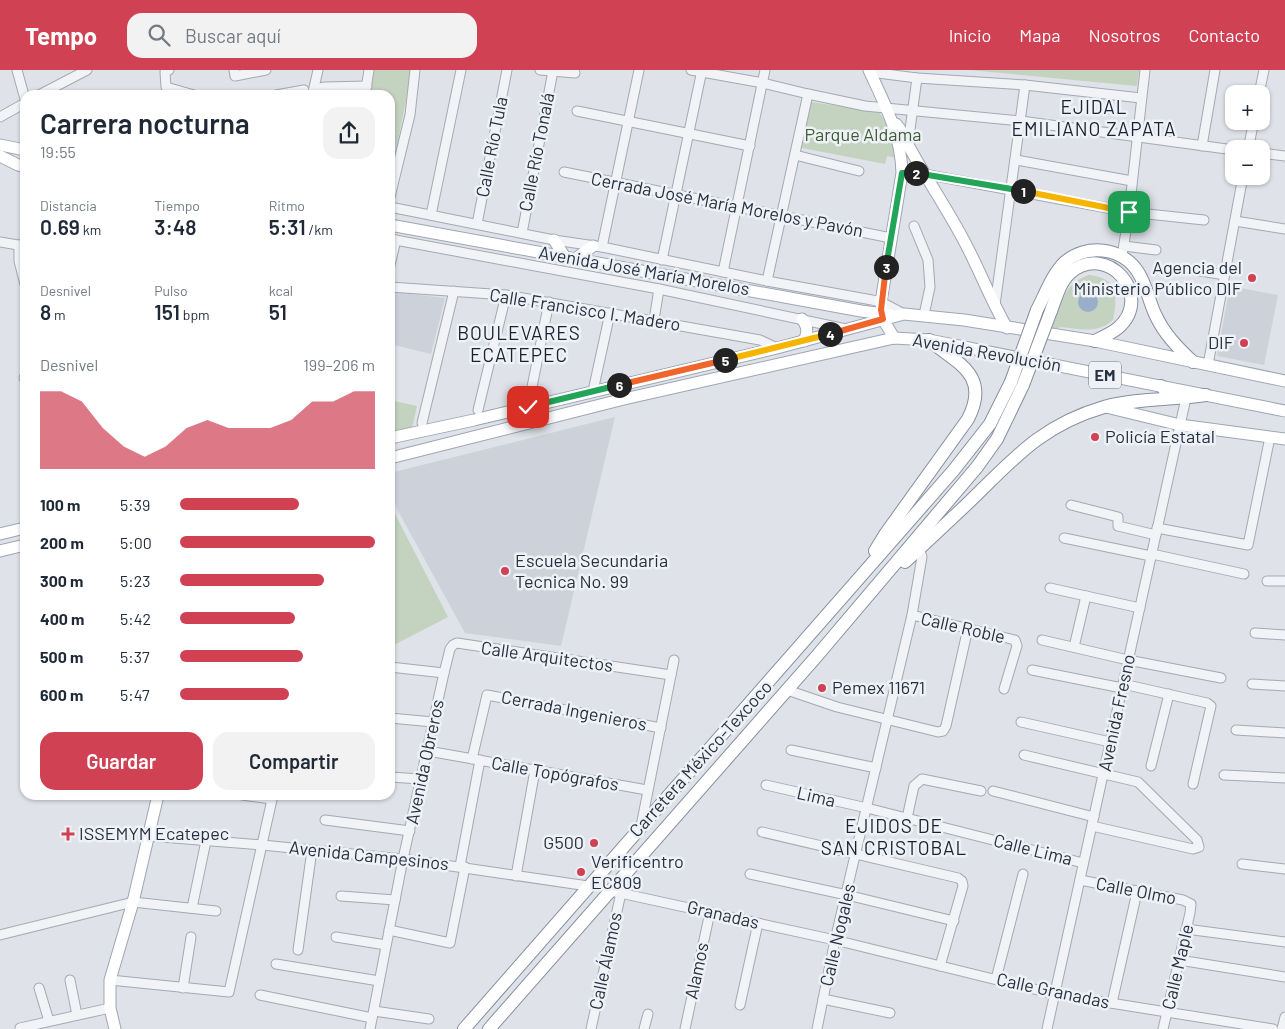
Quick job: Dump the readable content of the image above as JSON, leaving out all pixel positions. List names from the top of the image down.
{
  "streets": {
    "highway": ["Carretera México-Texcoco"],
    "main road": ["Avenida José María Morelos", "Avenida Revolución", "EM"],
    "street": [
      "Calle Río Tula",
      "Calle Río Tonalá",
      "Cerrada José María Morelos y Pavón",
      "Calle Francisco I. Madero",
      "Calle Roble",
      "Calle Arquitectos",
      "Cerrada Ingenieros",
      "Avenida Fresno",
      "Avenida Obreros",
      "Calle Topógrafos",
      "Lima",
      "Calle Lima",
      "Avenida Campesinos",
      "Calle Olmo",
      "Granadas",
      "Calle Nogales",
      "Calle Álamos",
      "Calle Maple",
      "Alamos",
      "Calle Granadas"
    ]
  },
  "crossings": [
    ["Avenida José María Morelos", "Avenida Revolución"],
    ["Avenida Revolución", "EM"],
    ["Calle Roble", "Calle Nogales"],
    ["Calle Arquitectos", "Avenida Obreros"],
    ["Cerrada Ingenieros", "Calle Topógrafos"],
    ["Avenida Fresno", "Calle Lima"],
    ["Avenida Fresno", "Calle Olmo"],
    ["Avenida Fresno", "Calle Granadas"],
    ["Carretera México-Texcoco", "Avenida Campesinos"],
    ["Carretera México-Texcoco", "Granadas"],
    ["Carretera México-Texcoco", "Calle Álamos"],
    ["Avenida Obreros", "Calle Topógrafos"],
    ["Avenida Obreros", "Avenida Campesinos"],
    ["Lima", "Calle Lima"],
    ["Lima", "Calle Nogales"],
    ["Calle Lima", "Calle Nogales"],
    ["Calle Olmo", "Calle Maple"],
    ["Granadas", "Calle Nogales"],
    ["Granadas", "Calle Álamos"],
    ["Granadas", "Alamos"],
    ["Granadas", "Calle Granadas"],
    ["Calle Nogales", "Calle Granadas"],
    ["Calle Maple", "Calle Granadas"]
  ],
  "districts": ["EJIDAL EMILIANO ZAPATA", "BOULEVARES ECATEPEC", "EJIDOS DE SAN CRISTOBAL"],
  "parks": ["Parque Aldama"],
  "places": {
    "other": [
      "Agencia del Ministerio Público DIF",
      "DIF",
      "Policía Estatal",
      "Escuela Secundaria Tecnica No. 99",
      "Pemex 11671",
      "G500",
      "Verificentro EC809"
    ],
    "health": ["ISSEMYM Ecatepec"]
  },
  "page": {
    "header": "Tempo",
    "search": "Buscar aquí",
    "nav": [
      "Inicio",
      "Mapa",
      "Nosotros",
      "Contacto"
    ],
    "map_buttons": ["+", "−"],
    "heading": ["Carrera nocturna", "19:55"],
    "pins": [
      "2",
      "1",
      "3",
      "4",
      "5",
      "6"
    ],
    "stats": [
      ["Distancia", "0.69 km"],
      ["Tiempo", "3:48"],
      ["Ritmo", "5:31 /km"],
      ["Desnivel", "8 m"],
      ["Pulso", "151 bpm"],
      ["kcal", "51"]
    ],
    "chart": ["Desnivel", "199–206 m"],
    "list": [
      {
        "name": "100 m",
        "note": "5:39"
      },
      {
        "name": "200 m",
        "note": "5:00"
      },
      {
        "name": "300 m",
        "note": "5:23"
      },
      {
        "name": "400 m",
        "note": "5:42"
      },
      {
        "name": "500 m",
        "note": "5:37"
      },
      {
        "name": "600 m",
        "note": "5:47"
      }
    ],
    "buttons": ["Guardar", "Compartir"]
  }
}
